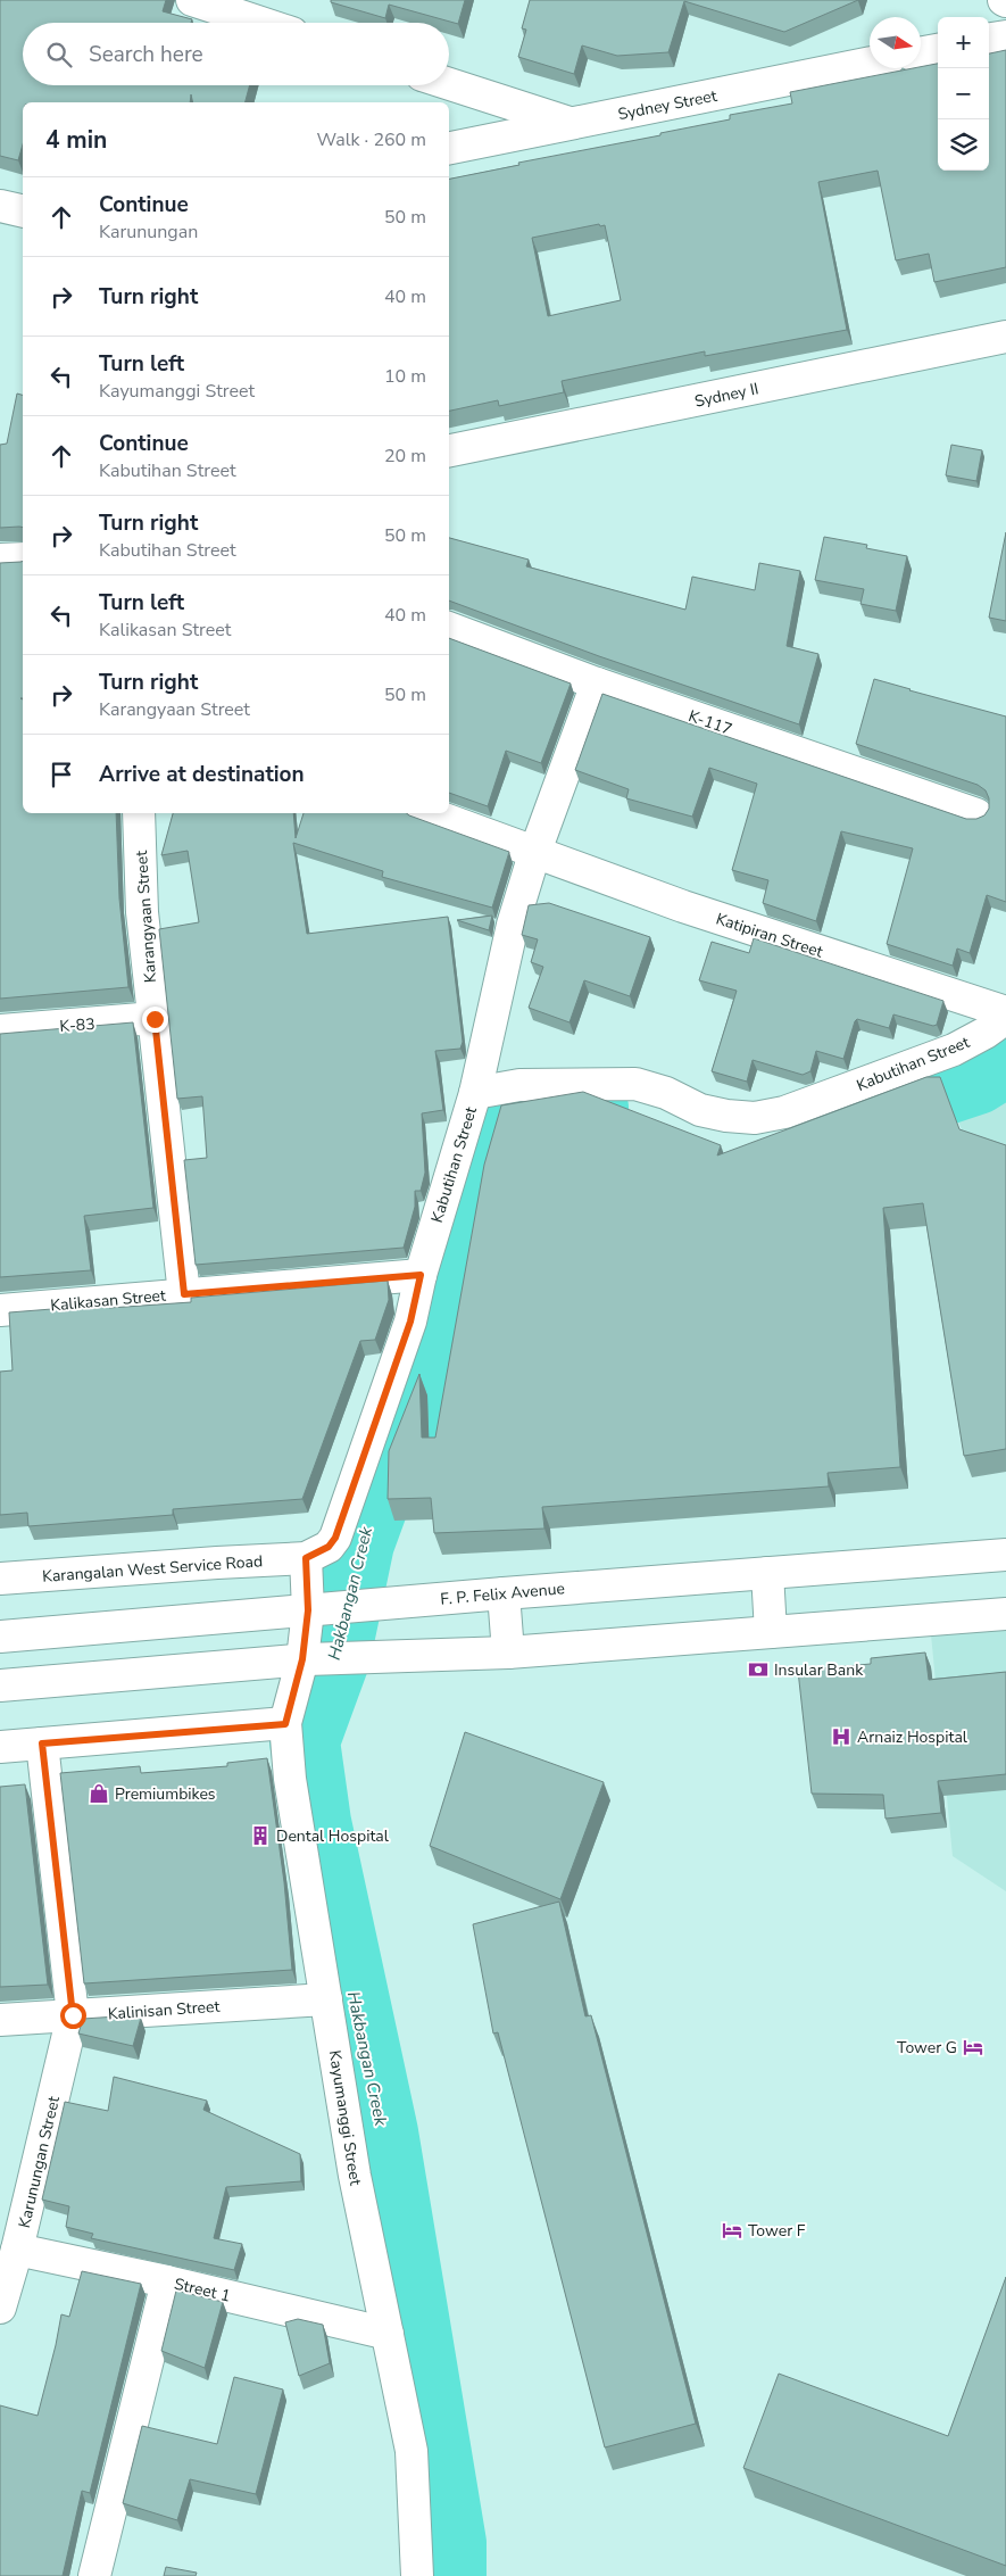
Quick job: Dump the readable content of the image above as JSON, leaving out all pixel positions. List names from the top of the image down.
{
  "streets": {
    "street": [
      "Sydney Street",
      "Sydney II",
      "K-117",
      "Karangyaan Street",
      "Katipiran Street",
      "K-83",
      "Kabutihan Street",
      "Kalikasan Street",
      "Karangalan West Service Road",
      "F. P. Felix Avenue",
      "Kalinisan Street",
      "Kayumanggi Street",
      "Karunungan Street",
      "Street 1"
    ]
  },
  "crossings": [
    ["Karangyaan Street", "K-83"],
    ["Karangyaan Street", "Kalikasan Street"],
    ["Kabutihan Street", "Kalikasan Street"],
    ["Kabutihan Street", "Karangalan West Service Road"],
    ["Kalinisan Street", "Kayumanggi Street"],
    ["Kalinisan Street", "Karunungan Street"],
    ["Kayumanggi Street", "Street 1"],
    ["Karunungan Street", "Street 1"]
  ],
  "water": ["Hakbangan Creek"],
  "places": {
    "bank": ["Insular Bank"],
    "hospital": ["Arnaiz Hospital"],
    "shop": ["Premiumbikes"],
    "building": ["Dental Hospital"],
    "hotel": ["Tower G", "Tower F"]
  },
  "north": "right",
  "page": {
    "map_buttons": ["+", "−"],
    "search": "Search here",
    "heading": ["4 min", "Walk · 260 m"],
    "list": [
      ["Continue", "Karunungan", "50 m"],
      ["Turn right", "40 m"],
      ["Turn left", "Kayumanggi Street", "10 m"],
      ["Continue", "Kabutihan Street", "20 m"],
      ["Turn right", "Kabutihan Street", "50 m"],
      ["Turn left", "Kalikasan Street", "40 m"],
      ["Turn right", "Karangyaan Street", "50 m"],
      "Arrive at destination"
    ]
  }
}
